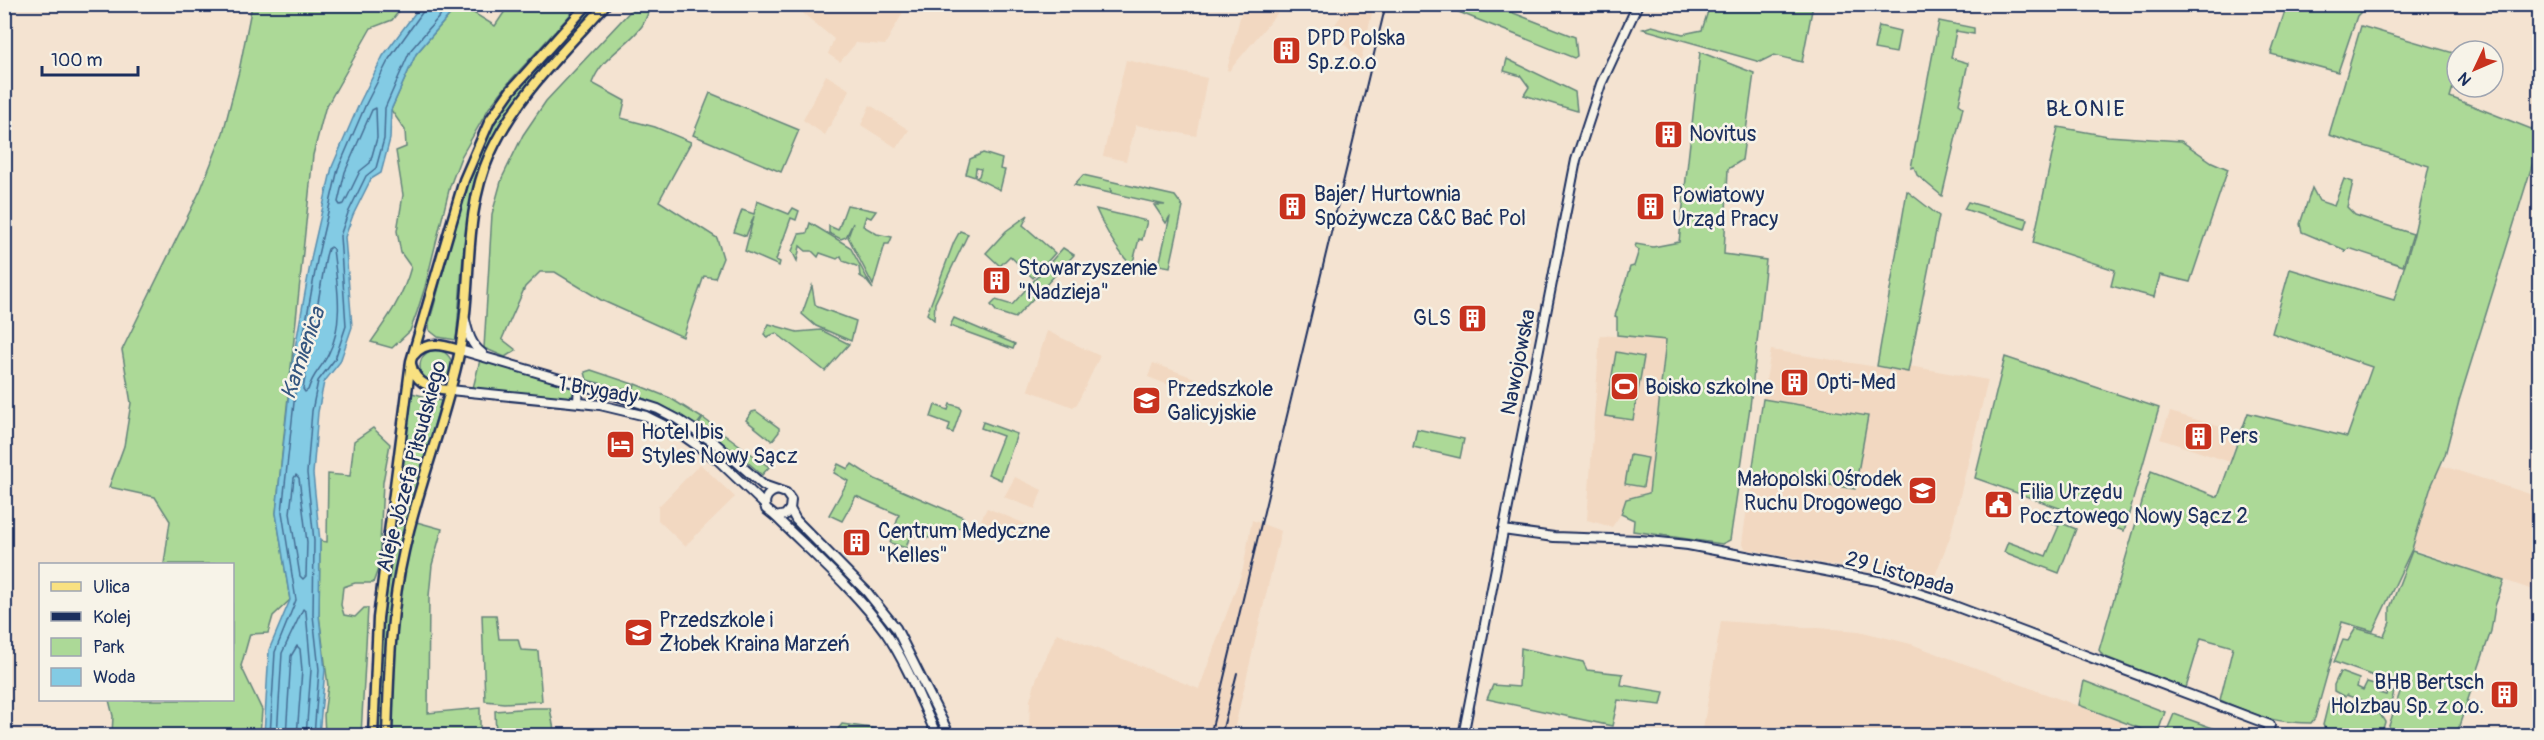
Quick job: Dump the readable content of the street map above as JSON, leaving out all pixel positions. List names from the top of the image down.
{
  "streets": {
    "main road": ["1 Brygady", "Aleje Józefa Piłsudskiego"],
    "street": ["Nawojowska", "29 Listopada"]
  },
  "crossings": [
    ["Nawojowska", "29 Listopada"],
    ["1 Brygady", "Aleje Józefa Piłsudskiego"]
  ],
  "districts": ["BŁONIE"],
  "water": ["Kamienica"],
  "places": {
    "building": [
      "DPD Polska Sp.z.o.o",
      "Novitus",
      "Bajer/ Hurtownia Spożywcza C&C Bać Pol",
      "Powiatowy Urząd Pracy",
      "Stowarzyszenie \"Nadzieja\"",
      "GLS",
      "Opti-Med",
      "Pers",
      "Centrum Medyczne \"Kelles\"",
      "BHB Bertsch Holzbau Sp. z o.o."
    ],
    "sports": ["Boisko szkolne"],
    "school or university": ["Przedszkole Galicyjskie", "Małopolski Ośrodek Ruchu Drogowego", "Przedszkole i Żłobek Kraina Marzeń"],
    "hotel": ["Hotel Ibis Styles Nowy Sącz"],
    "public building": ["Filia Urzędu Pocztowego Nowy Sącz 2"]
  },
  "legend": [
    "Ulica",
    "Kolej",
    "Park",
    "Woda"
  ],
  "scale_bar": "100 m",
  "north": "bottom left"
}
